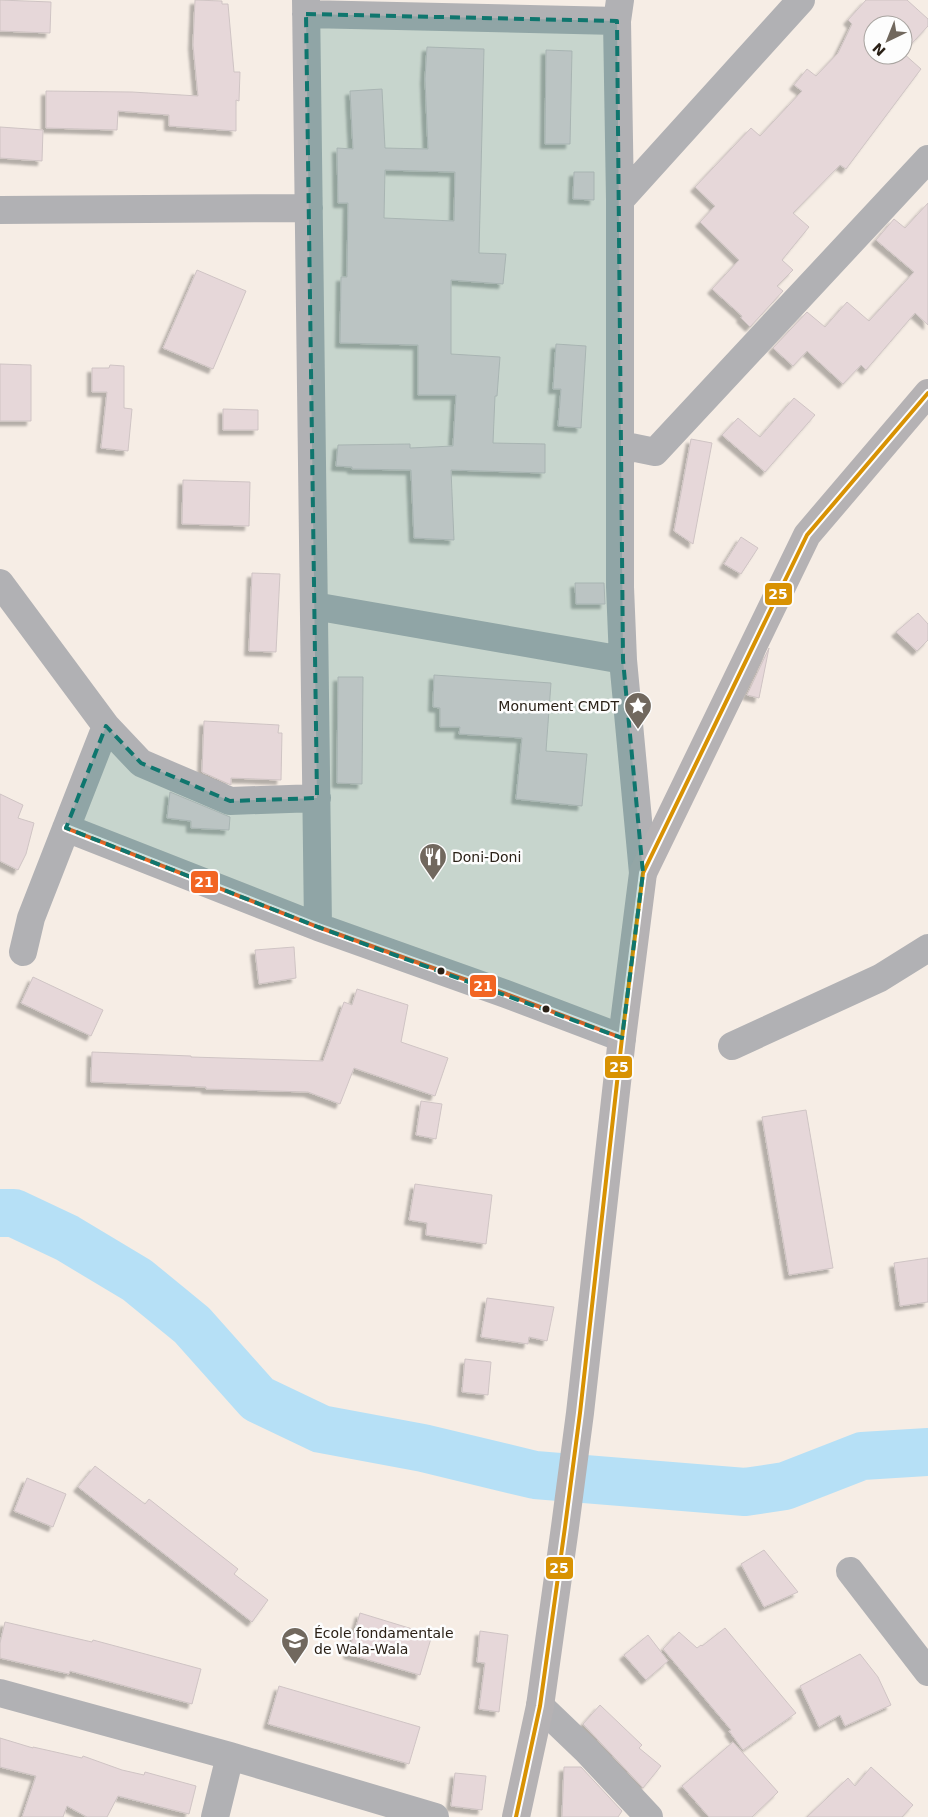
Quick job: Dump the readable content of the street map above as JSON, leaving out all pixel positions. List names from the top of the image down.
{
  "places": {
    "place": ["Monument CMDT"],
    "restaurant": ["Doni-Doni"],
    "school or university": ["École fondamentale de Wala-Wala"]
  },
  "lines": ["transit line 25", "transit line 21"],
  "north": "bottom left"
}
